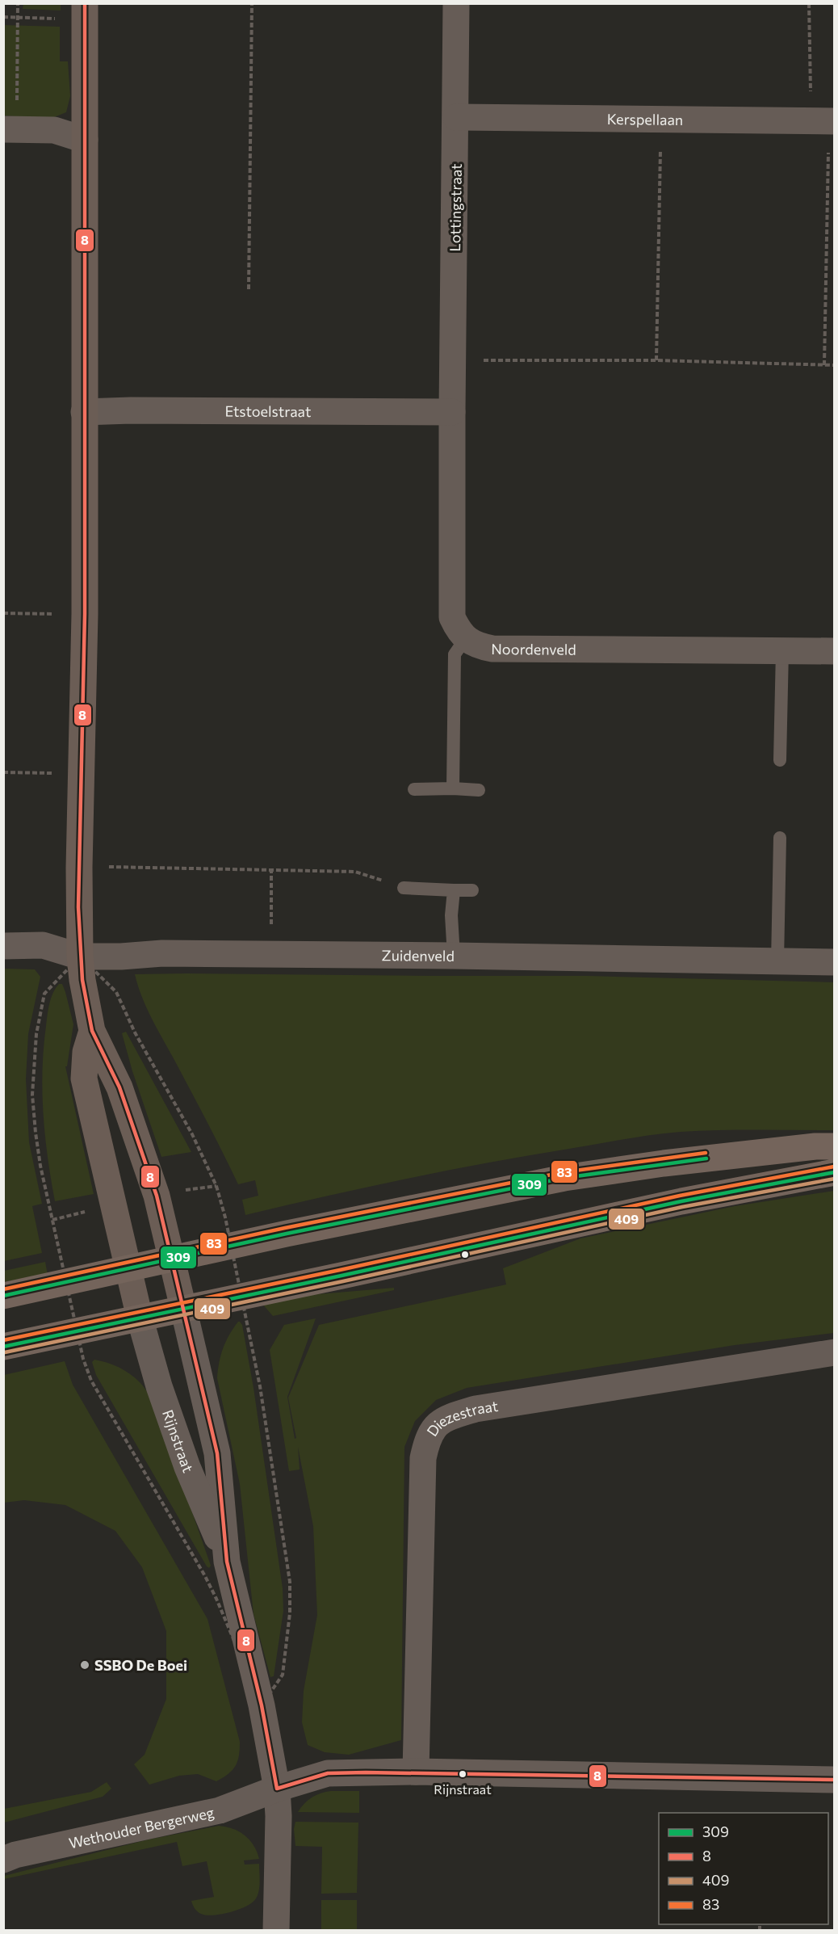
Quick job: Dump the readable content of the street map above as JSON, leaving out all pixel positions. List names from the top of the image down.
{
  "streets": {
    "street": [
      "Kerspellaan",
      "Lottingstraat",
      "Etstoelstraat",
      "Noordenveld",
      "Zuidenveld",
      "Diezestraat",
      "Rijnstraat",
      "Wethouder Bergerweg"
    ]
  },
  "crossings": [
    ["Kerspellaan", "Lottingstraat"],
    ["Lottingstraat", "Etstoelstraat"],
    ["Diezestraat", "Wethouder Bergerweg"],
    ["Rijnstraat", "Wethouder Bergerweg"]
  ],
  "places": ["SSBO De Boei", "Rijnstraat"],
  "lines": [
    "transit line 8",
    "transit line 83",
    "transit line 309",
    "transit line 409"
  ],
  "legend": [
    "309",
    "8",
    "409",
    "83"
  ]
}
